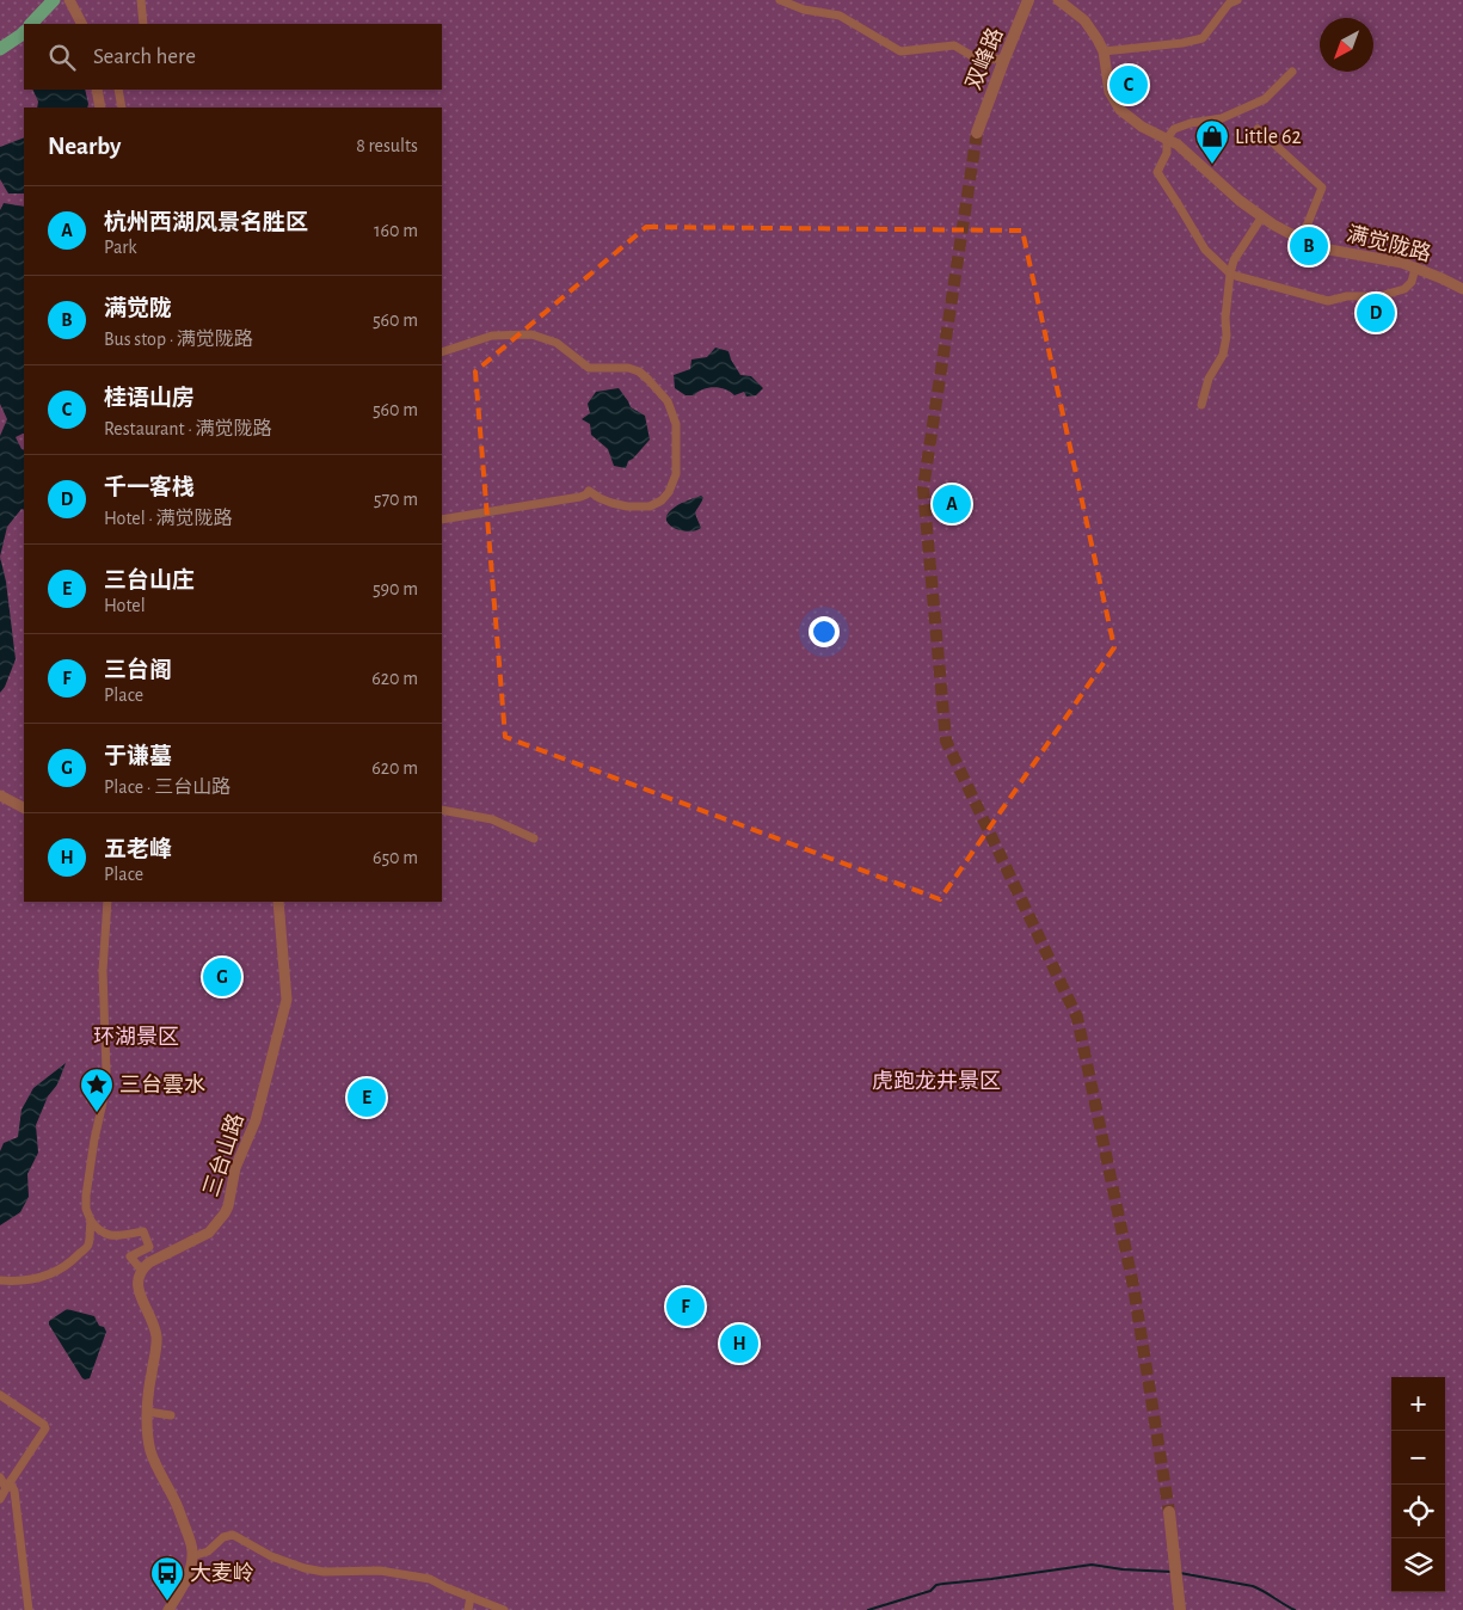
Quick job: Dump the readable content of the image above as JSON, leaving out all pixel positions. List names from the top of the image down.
{
  "streets": {
    "main road": ["双峰路"],
    "street": ["满觉陇路", "三台山路"]
  },
  "parks": ["环湖景区", "虎跑龙井景区"],
  "places": {
    "shop": ["Little 62"],
    "place": ["三台雲水"],
    "bus stop": ["大麦岭"]
  },
  "north": "bottom left",
  "page": {
    "search": "Search here",
    "pins": [
      "C",
      "B",
      "D",
      "A",
      "G",
      "E",
      "F",
      "H"
    ],
    "heading": ["Nearby", "8 results"],
    "list": [
      {
        "mark": "A",
        "name": "杭州西湖风景名胜区",
        "note": "Park",
        "value": "160 m"
      },
      {
        "mark": "B",
        "name": "满觉陇",
        "note": "Bus stop · 满觉陇路",
        "value": "560 m"
      },
      {
        "mark": "C",
        "name": "桂语山房",
        "note": "Restaurant · 满觉陇路",
        "value": "560 m"
      },
      {
        "mark": "D",
        "name": "千一客栈",
        "note": "Hotel · 满觉陇路",
        "value": "570 m"
      },
      {
        "mark": "E",
        "name": "三台山庄",
        "note": "Hotel",
        "value": "590 m"
      },
      {
        "mark": "F",
        "name": "三台阁",
        "note": "Place",
        "value": "620 m"
      },
      {
        "mark": "G",
        "name": "于谦墓",
        "note": "Place · 三台山路",
        "value": "620 m"
      },
      {
        "mark": "H",
        "name": "五老峰",
        "note": "Place",
        "value": "650 m"
      }
    ],
    "map_buttons": ["+", "−"]
  }
}
